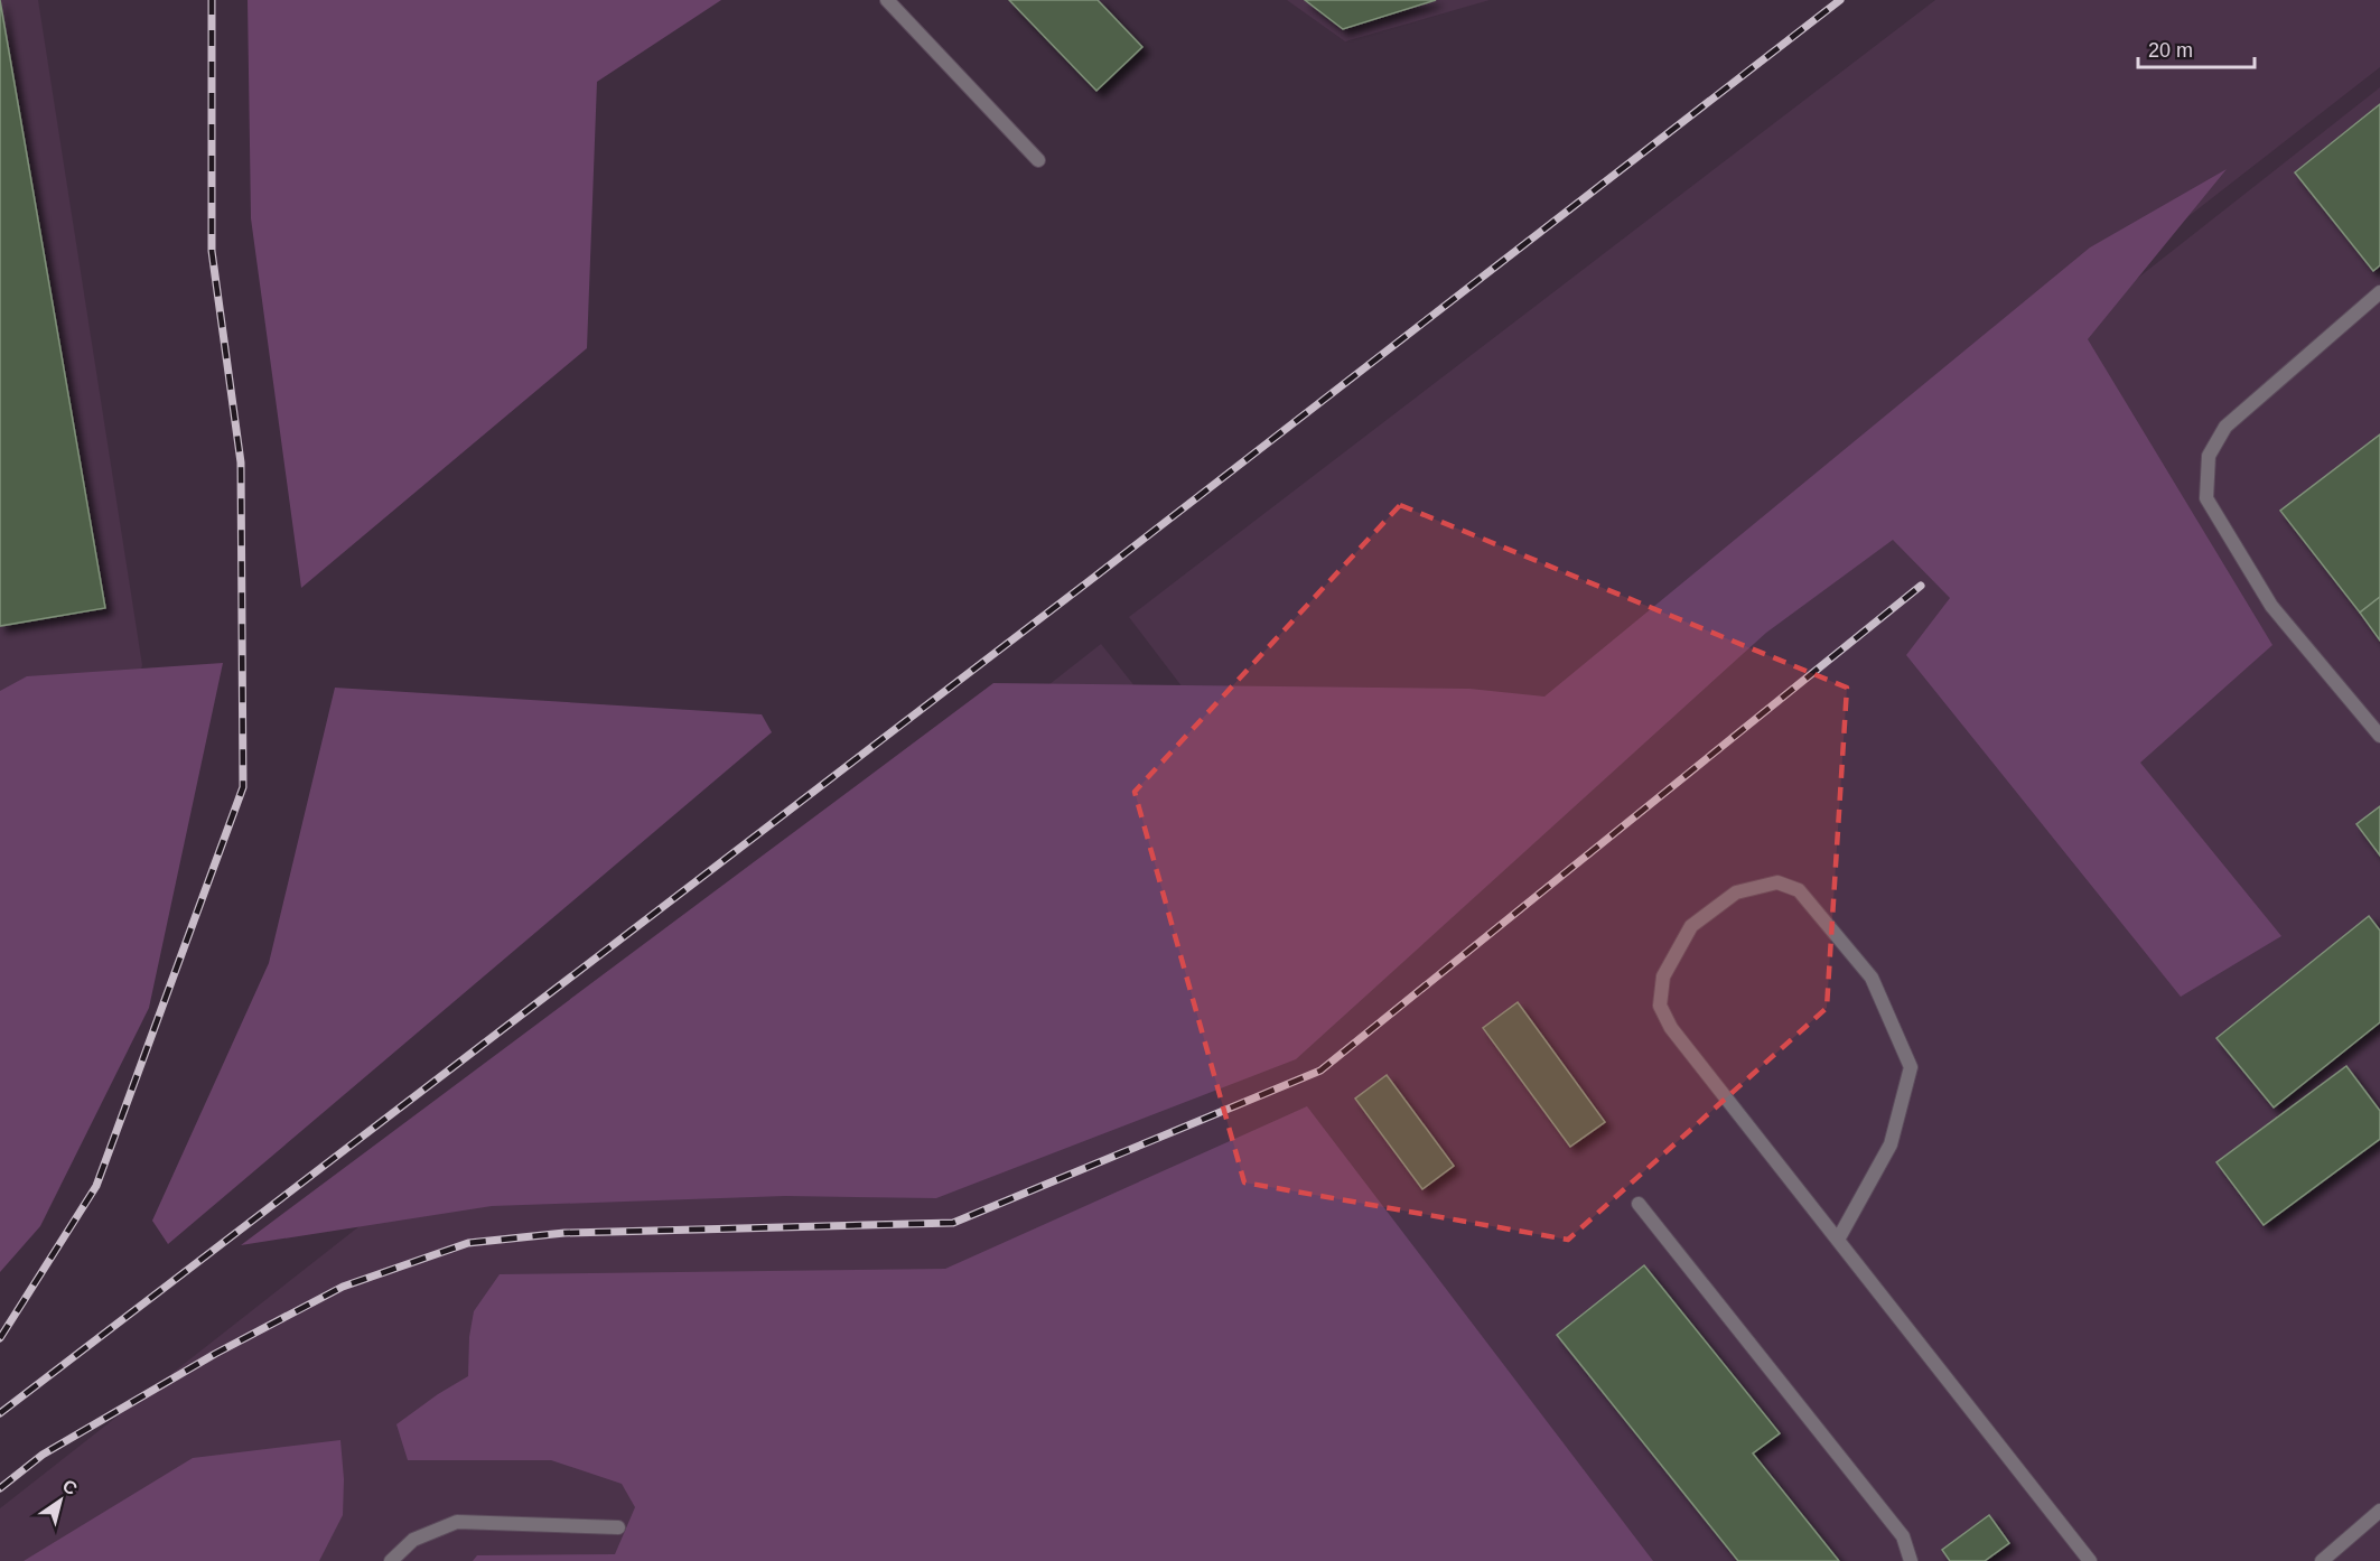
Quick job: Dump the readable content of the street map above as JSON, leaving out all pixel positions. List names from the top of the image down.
{
  "scale_bar": "20 m",
  "north": "top right"
}
